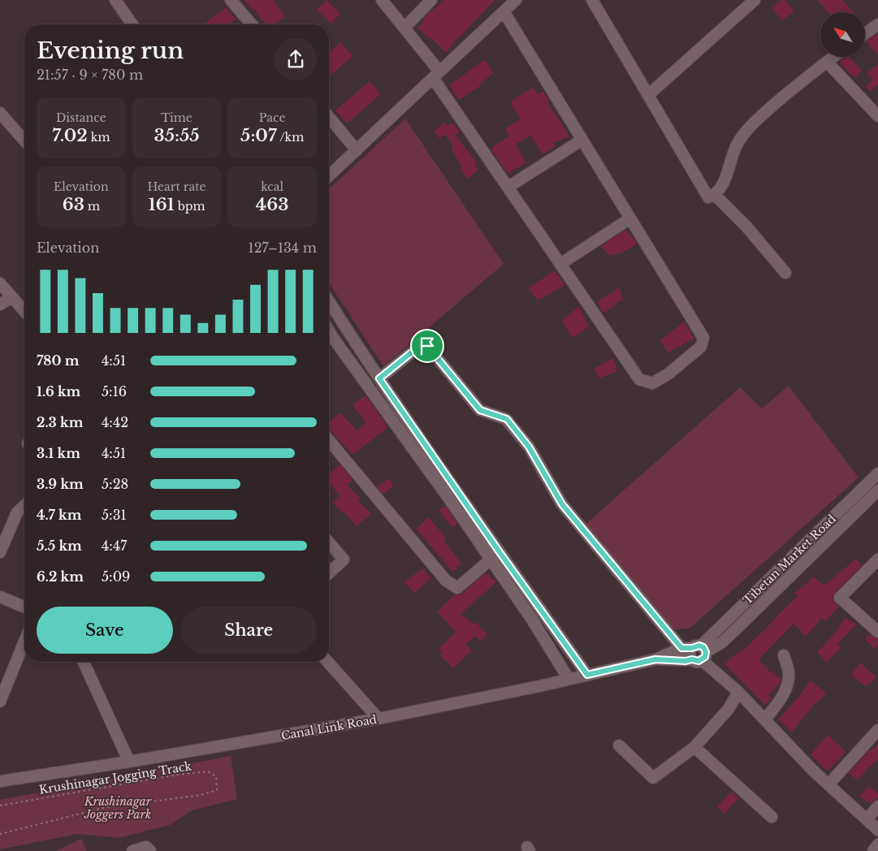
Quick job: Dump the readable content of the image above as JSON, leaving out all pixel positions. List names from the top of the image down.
{
  "streets": {
    "street": ["Tibetan Market Road", "Canal Link Road"],
    "path": ["Krushinagar Jogging Track"]
  },
  "crossings": [
    ["Tibetan Market Road", "Canal Link Road"]
  ],
  "parks": ["Krushinagar Joggers Park"],
  "north": "top left",
  "page": {
    "heading": ["Evening run", "21:57 · 9 × 780 m"],
    "stats": [
      ["Distance", "7.02 km"],
      ["Time", "35:55"],
      ["Pace", "5:07 /km"],
      ["Elevation", "63 m"],
      ["Heart rate", "161 bpm"],
      ["kcal", "463"]
    ],
    "chart": ["Elevation", "127–134 m"],
    "list": [
      {
        "name": "780 m",
        "note": "4:51"
      },
      {
        "name": "1.6 km",
        "note": "5:16"
      },
      {
        "name": "2.3 km",
        "note": "4:42"
      },
      {
        "name": "3.1 km",
        "note": "4:51"
      },
      {
        "name": "3.9 km",
        "note": "5:28"
      },
      {
        "name": "4.7 km",
        "note": "5:31"
      },
      {
        "name": "5.5 km",
        "note": "4:47"
      },
      {
        "name": "6.2 km",
        "note": "5:09"
      }
    ],
    "buttons": ["Save", "Share"]
  }
}
